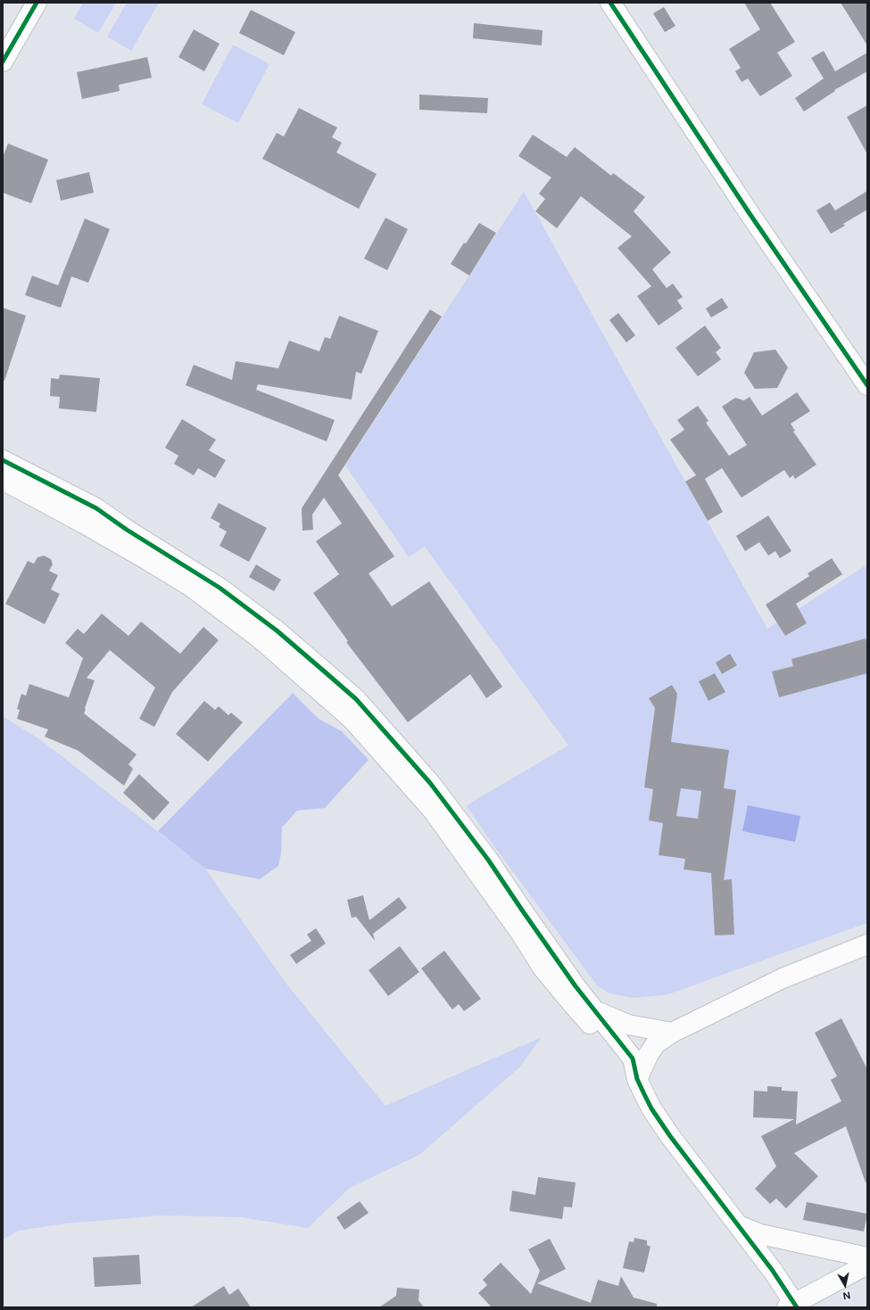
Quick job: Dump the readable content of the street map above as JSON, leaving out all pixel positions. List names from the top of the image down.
{
  "north": "bottom"
}
